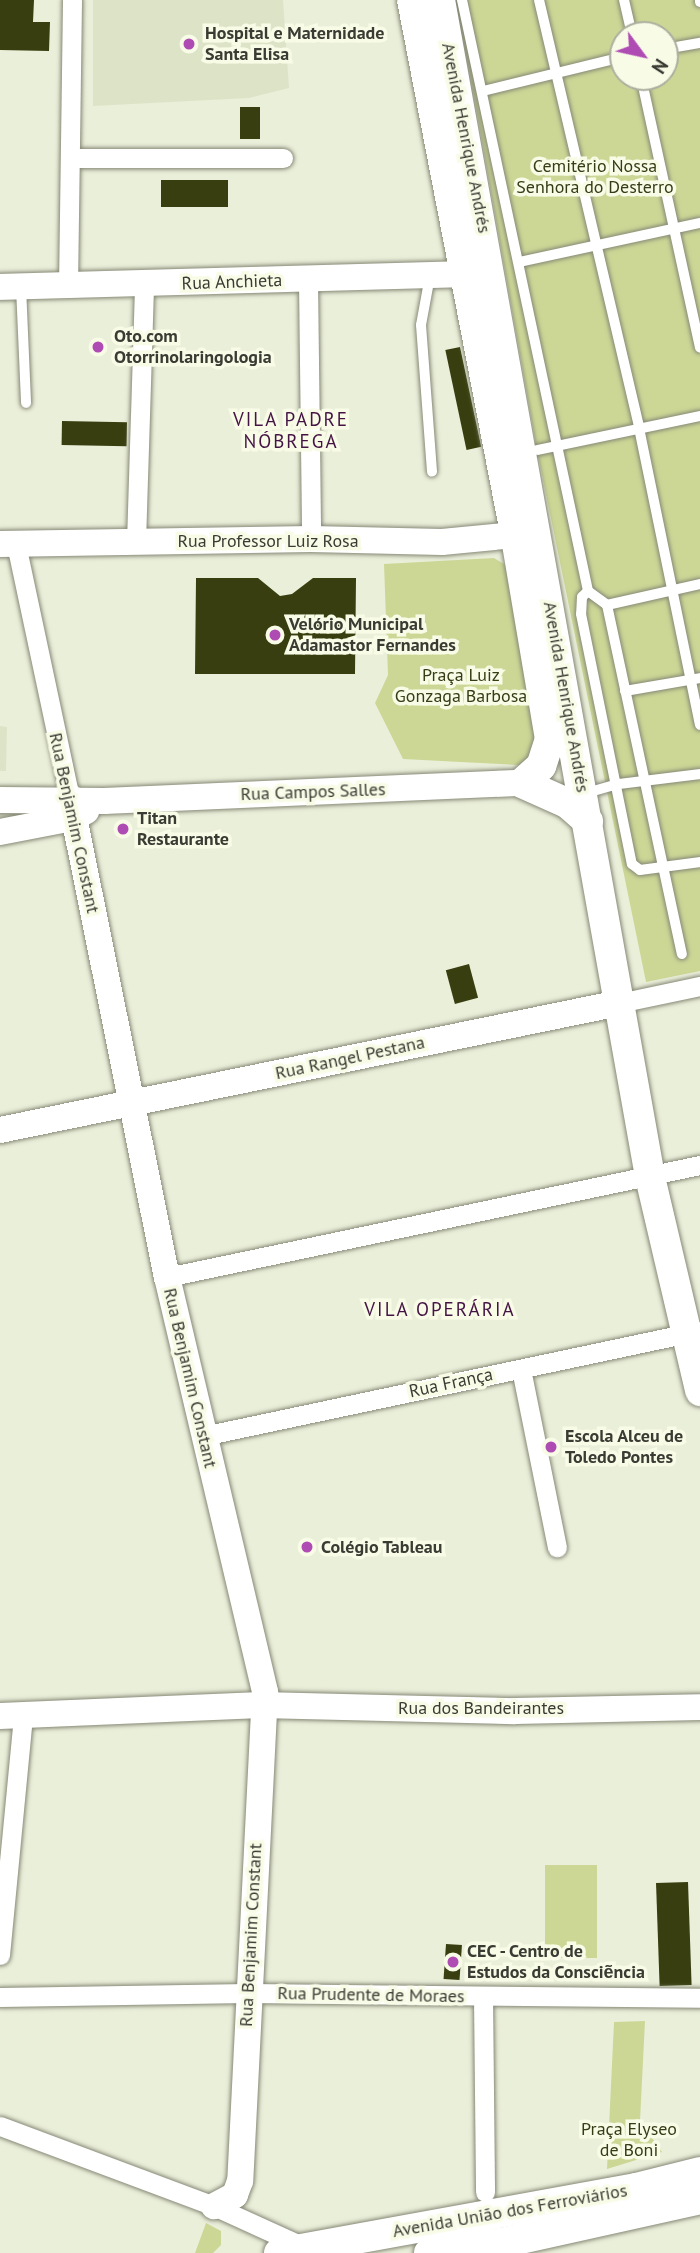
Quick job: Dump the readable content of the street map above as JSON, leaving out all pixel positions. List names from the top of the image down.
{
  "streets": {
    "main road": [
      "Avenida Henrique Andrés",
      "Rua Anchieta",
      "Rua Professor Luiz Rosa",
      "Rua Campos Salles",
      "Rua Benjamim Constant",
      "Rua Rangel Pestana",
      "Rua dos Bandeirantes",
      "Avenida União dos Ferroviários"
    ],
    "street": ["Rua França", "Rua Prudente de Moraes"]
  },
  "crossings": [
    ["Avenida Henrique Andrés", "Rua Anchieta"],
    ["Avenida Henrique Andrés", "Rua Professor Luiz Rosa"],
    ["Avenida Henrique Andrés", "Rua Campos Salles"],
    ["Avenida Henrique Andrés", "Rua Rangel Pestana"],
    ["Avenida Henrique Andrés", "Rua França"],
    ["Rua Professor Luiz Rosa", "Rua Benjamim Constant"],
    ["Rua Campos Salles", "Rua Benjamim Constant"],
    ["Rua Benjamim Constant", "Rua Rangel Pestana"],
    ["Rua Benjamim Constant", "Rua França"],
    ["Rua Benjamim Constant", "Rua dos Bandeirantes"],
    ["Rua Benjamim Constant", "Rua Prudente de Moraes"]
  ],
  "districts": ["VILA PADRE NÓBREGA", "VILA OPERÁRIA"],
  "parks": ["Cemitério Nossa Senhora do Desterro", "Praça Luiz Gonzaga Barbosa", "Praça Elyseo de Boni"],
  "places": [
    "Hospital e Maternidade Santa Elisa",
    "Oto.com Otorrinolaringologia",
    "Velório Municipal Adamastor Fernandes",
    "Titan Restaurante",
    "Escola Alceu de Toledo Pontes",
    "Colégio Tableau",
    "CEC - Centro de Estudos da Consciẽncia"
  ],
  "north": "bottom right"
}
